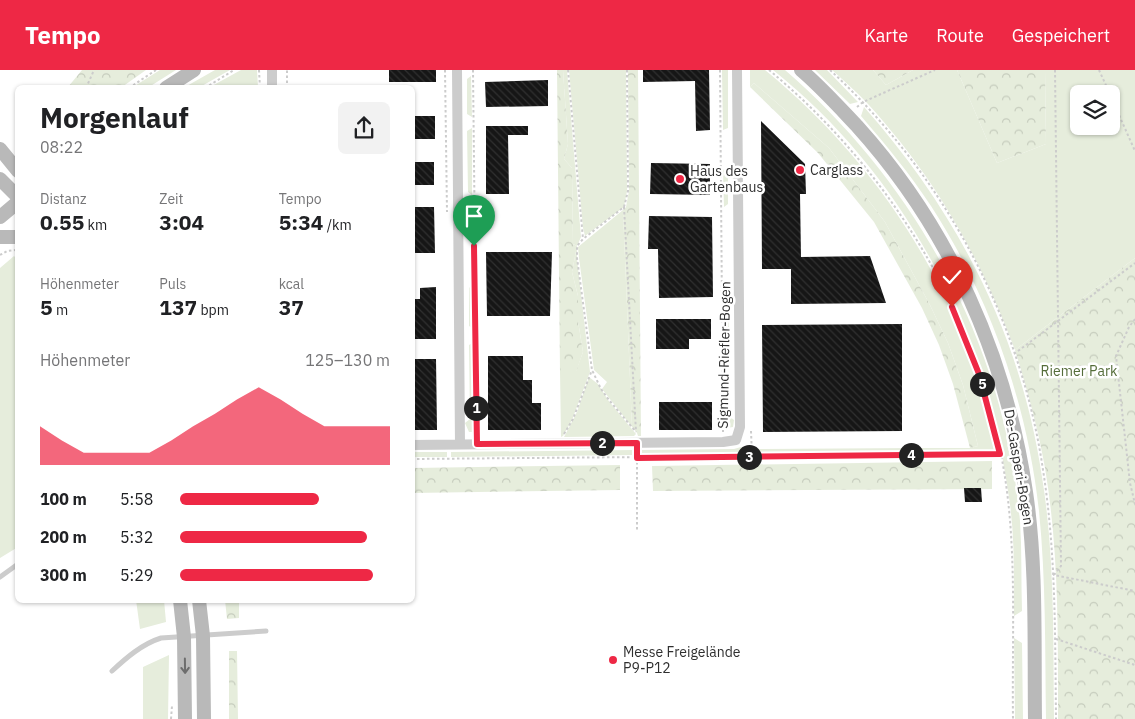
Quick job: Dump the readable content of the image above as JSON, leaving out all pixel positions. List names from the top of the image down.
{
  "streets": {
    "main road": ["De-Gasperi-Bogen"],
    "street": ["Sigmund-Riefler-Bogen"]
  },
  "parks": ["Riemer Park"],
  "places": ["Carglass", "Haus des Gartenbaus", "Messe Freigelände P9-P12"],
  "page": {
    "header": "Tempo",
    "nav": ["Karte", "Route", "Gespeichert"],
    "heading": ["Morgenlauf", "08:22"],
    "stats": [
      ["Distanz", "0.55 km"],
      ["Zeit", "3:04"],
      ["Tempo", "5:34 /km"],
      ["Höhenmeter", "5 m"],
      ["Puls", "137 bpm"],
      ["kcal", "37"]
    ],
    "chart": ["Höhenmeter", "125–130 m"],
    "pins": [
      "5",
      "1",
      "2",
      "4",
      "3"
    ],
    "list": [
      {
        "name": "100 m",
        "note": "5:58"
      },
      {
        "name": "200 m",
        "note": "5:32"
      },
      {
        "name": "300 m",
        "note": "5:29"
      }
    ]
  }
}
